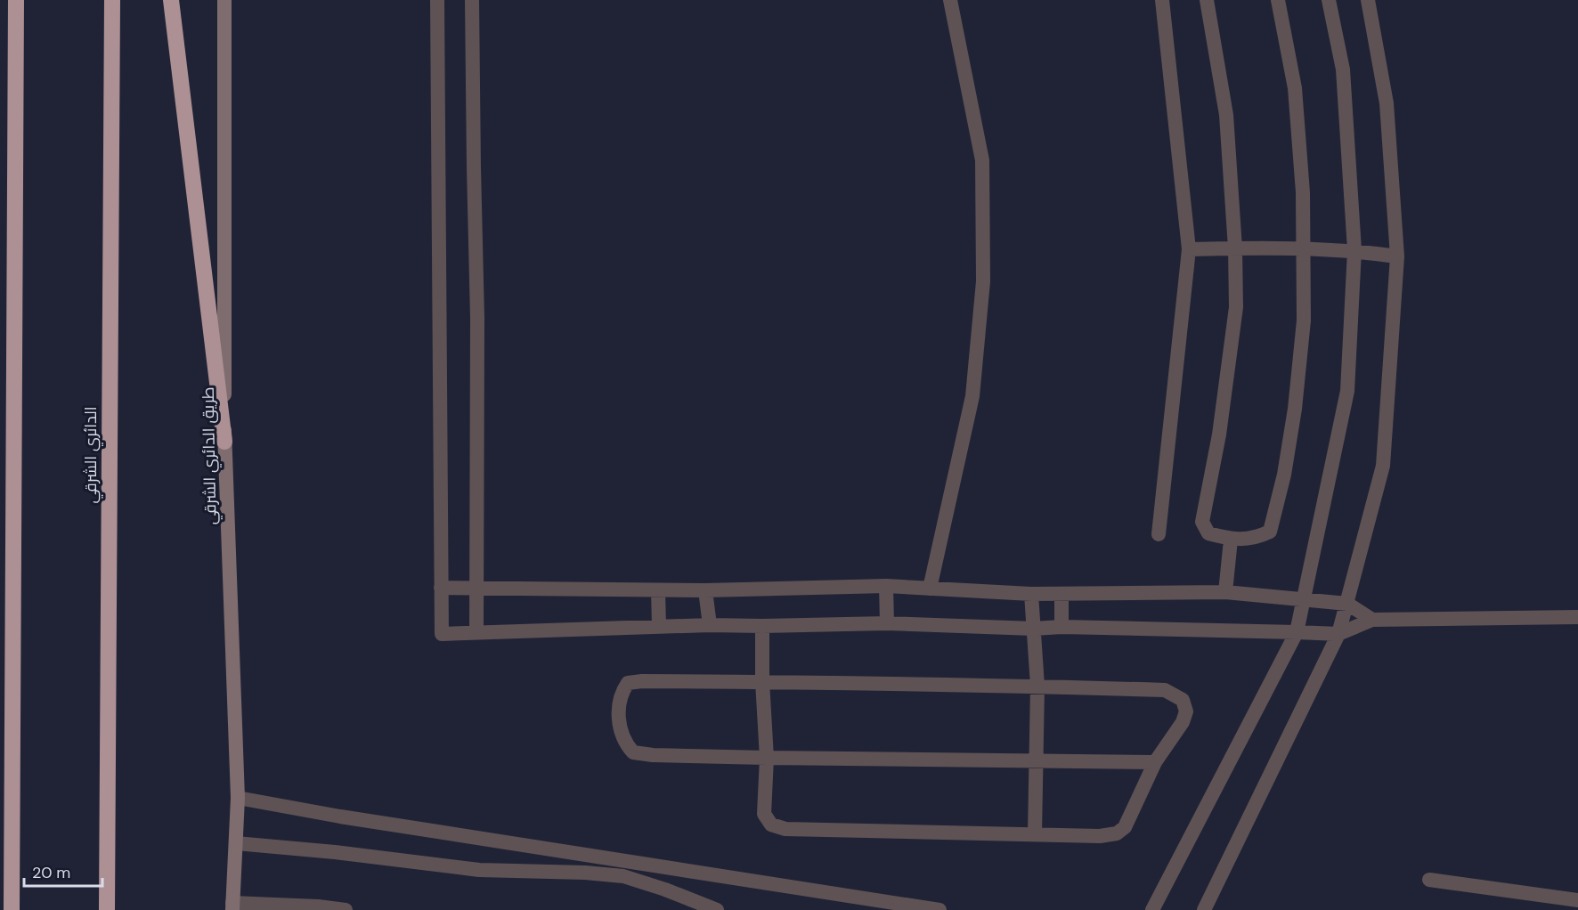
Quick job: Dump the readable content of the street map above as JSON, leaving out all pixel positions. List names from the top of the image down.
{
  "streets": {
    "highway": ["الدائري الشرقي"],
    "main road": ["طريق الدائري الشرقي"]
  },
  "scale_bar": "20 m"
}
